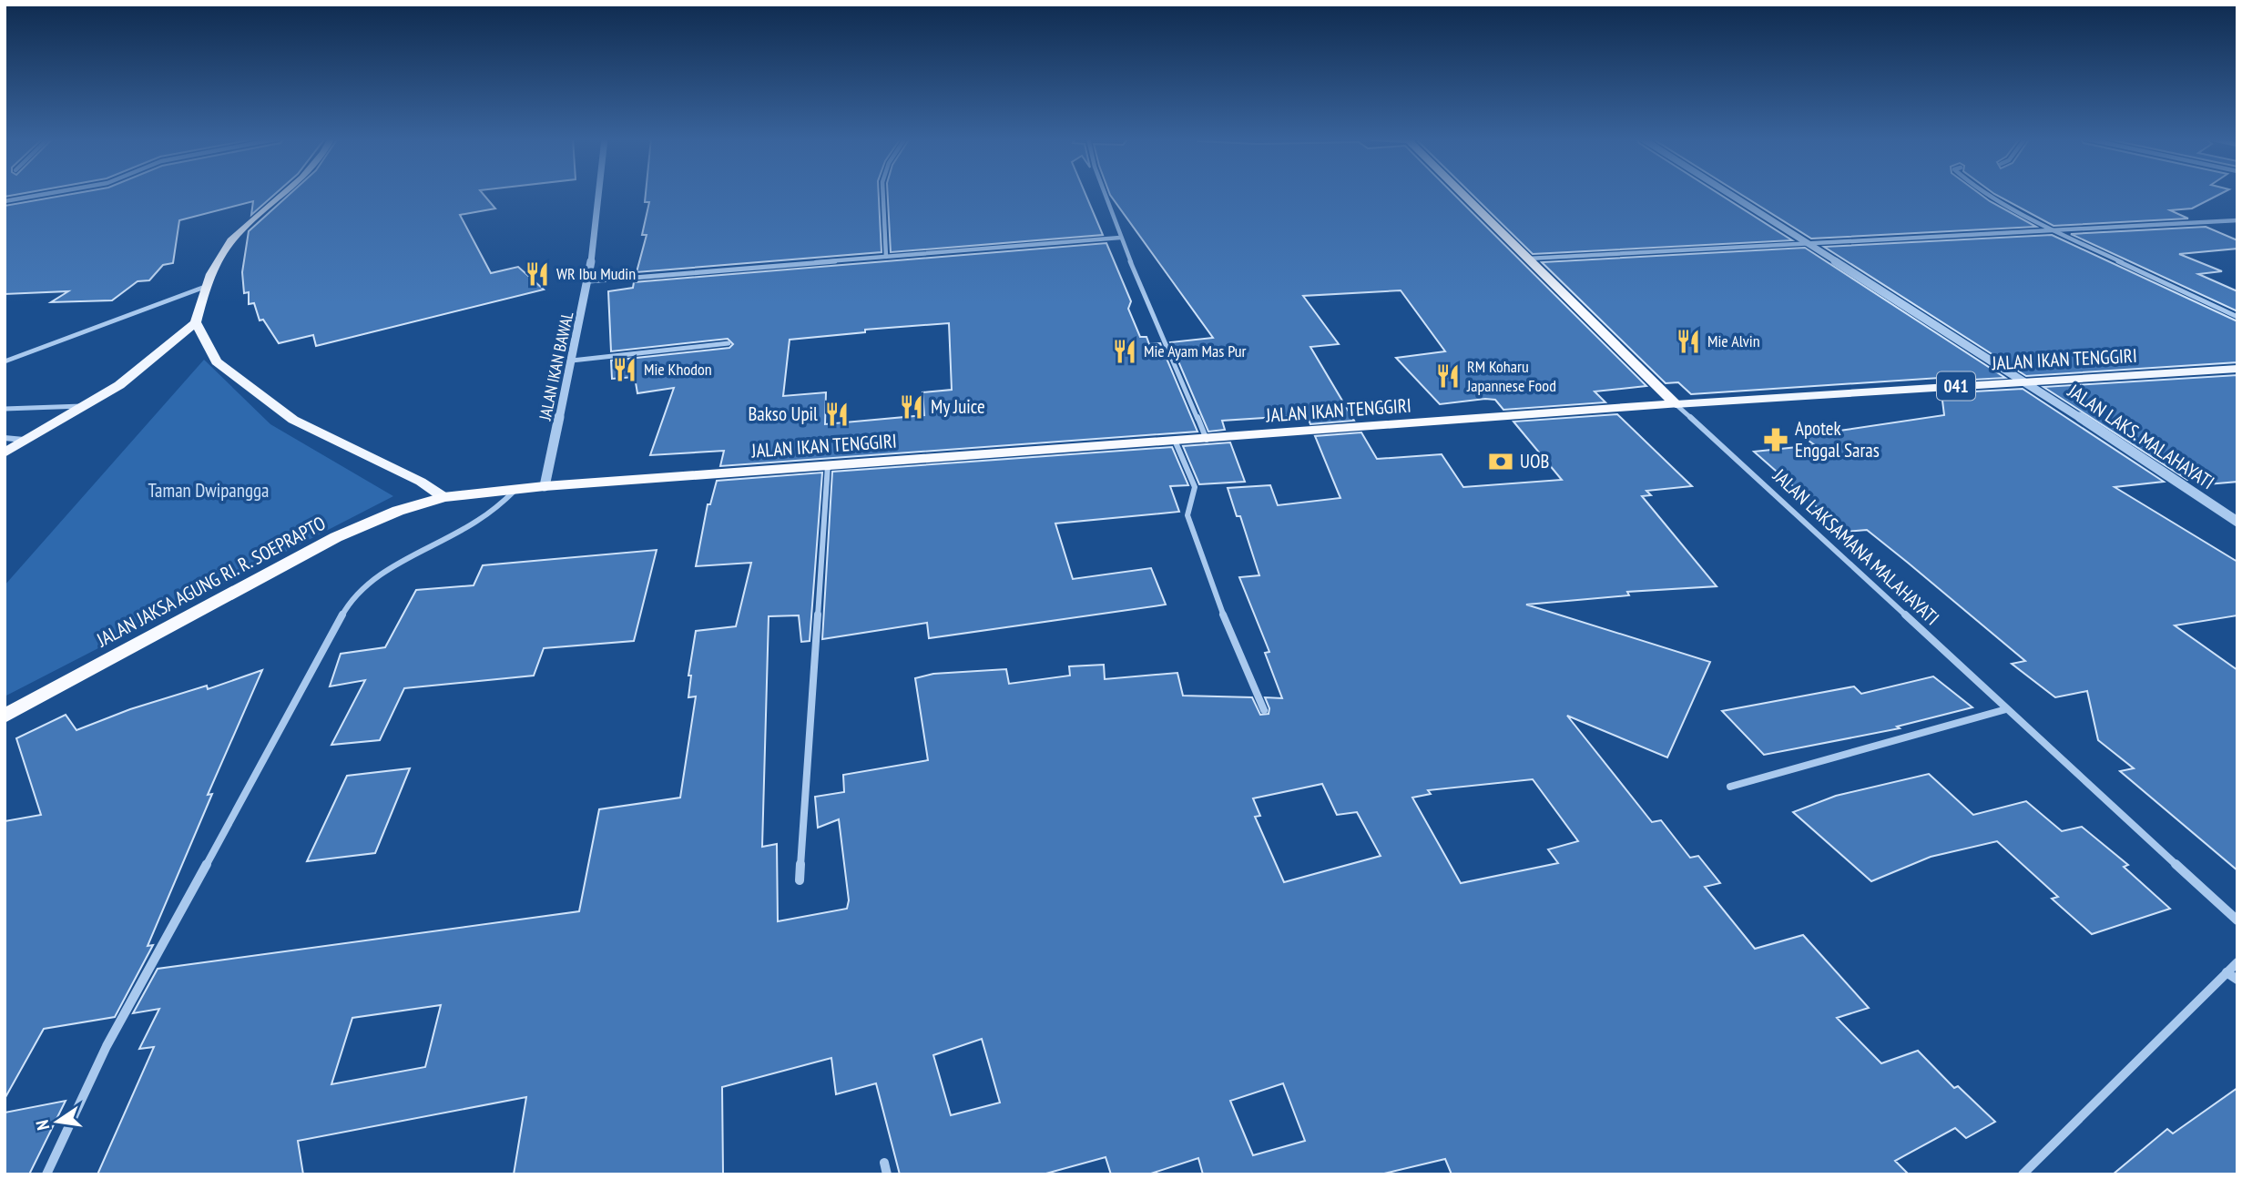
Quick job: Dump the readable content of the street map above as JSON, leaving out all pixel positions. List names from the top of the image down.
{
  "streets": {
    "highway": ["JALAN IKAN TENGGIRI", "JALAN LAKSAMANA MALAHAYATI", "JALAN JAKSA AGUNG RI. R. SOEPRAPTO"],
    "main road": ["041"],
    "street": ["JALAN IKAN BAWAL", "JALAN LAKS. MALAHAYATI"]
  },
  "crossings": [
    ["JALAN IKAN TENGGIRI", "JALAN IKAN BAWAL"],
    ["JALAN IKAN TENGGIRI", "JALAN LAKS. MALAHAYATI"],
    ["JALAN IKAN TENGGIRI", "JALAN LAKSAMANA MALAHAYATI"],
    ["JALAN IKAN TENGGIRI", "JALAN JAKSA AGUNG RI. R. SOEPRAPTO"]
  ],
  "parks": ["Taman Dwipangga"],
  "places": {
    "restaurant": [
      "WR Ibu Mudin",
      "Mie Alvin",
      "Mie Ayam Mas Pur",
      "Mie Khodon",
      "RM Koharu Japannese Food",
      "My Juice",
      "Bakso Upil"
    ],
    "pharmacy": ["Apotek Enggal Saras"],
    "bank": ["UOB"]
  },
  "north": "left"
}
